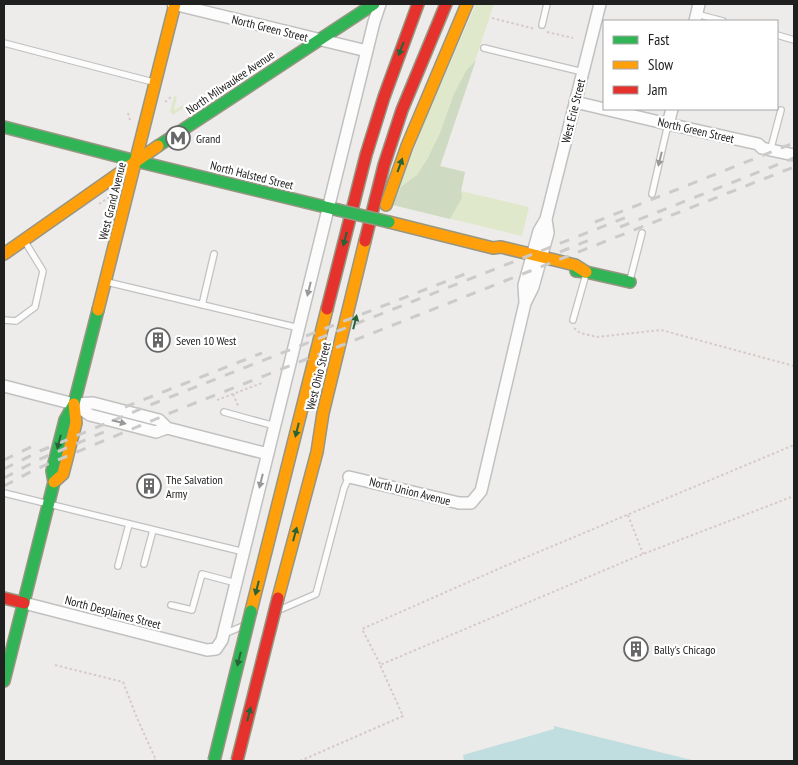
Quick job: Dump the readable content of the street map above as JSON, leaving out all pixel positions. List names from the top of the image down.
{
  "streets": {
    "main road": [
      "North Milwaukee Avenue",
      "North Halsted Street",
      "West Grand Avenue",
      "West Ohio Street",
      "North Desplaines Street"
    ],
    "street": ["North Green Street", "West Erie Street", "North Union Avenue"]
  },
  "crossings": [
    ["North Green Street", "North Milwaukee Avenue"],
    ["North Green Street", "West Erie Street"],
    ["North Green Street", "West Grand Avenue"],
    ["North Milwaukee Avenue", "North Halsted Street"],
    ["North Milwaukee Avenue", "West Grand Avenue"],
    ["West Erie Street", "North Halsted Street"],
    ["West Erie Street", "North Union Avenue"],
    ["North Halsted Street", "West Grand Avenue"],
    ["West Grand Avenue", "North Desplaines Street"]
  ],
  "places": {
    "metro station": ["Grand"],
    "building": ["Seven 10 West", "The Salvation Army", "Bally's Chicago"]
  },
  "legend": ["Fast", "Slow", "Jam"]
}
